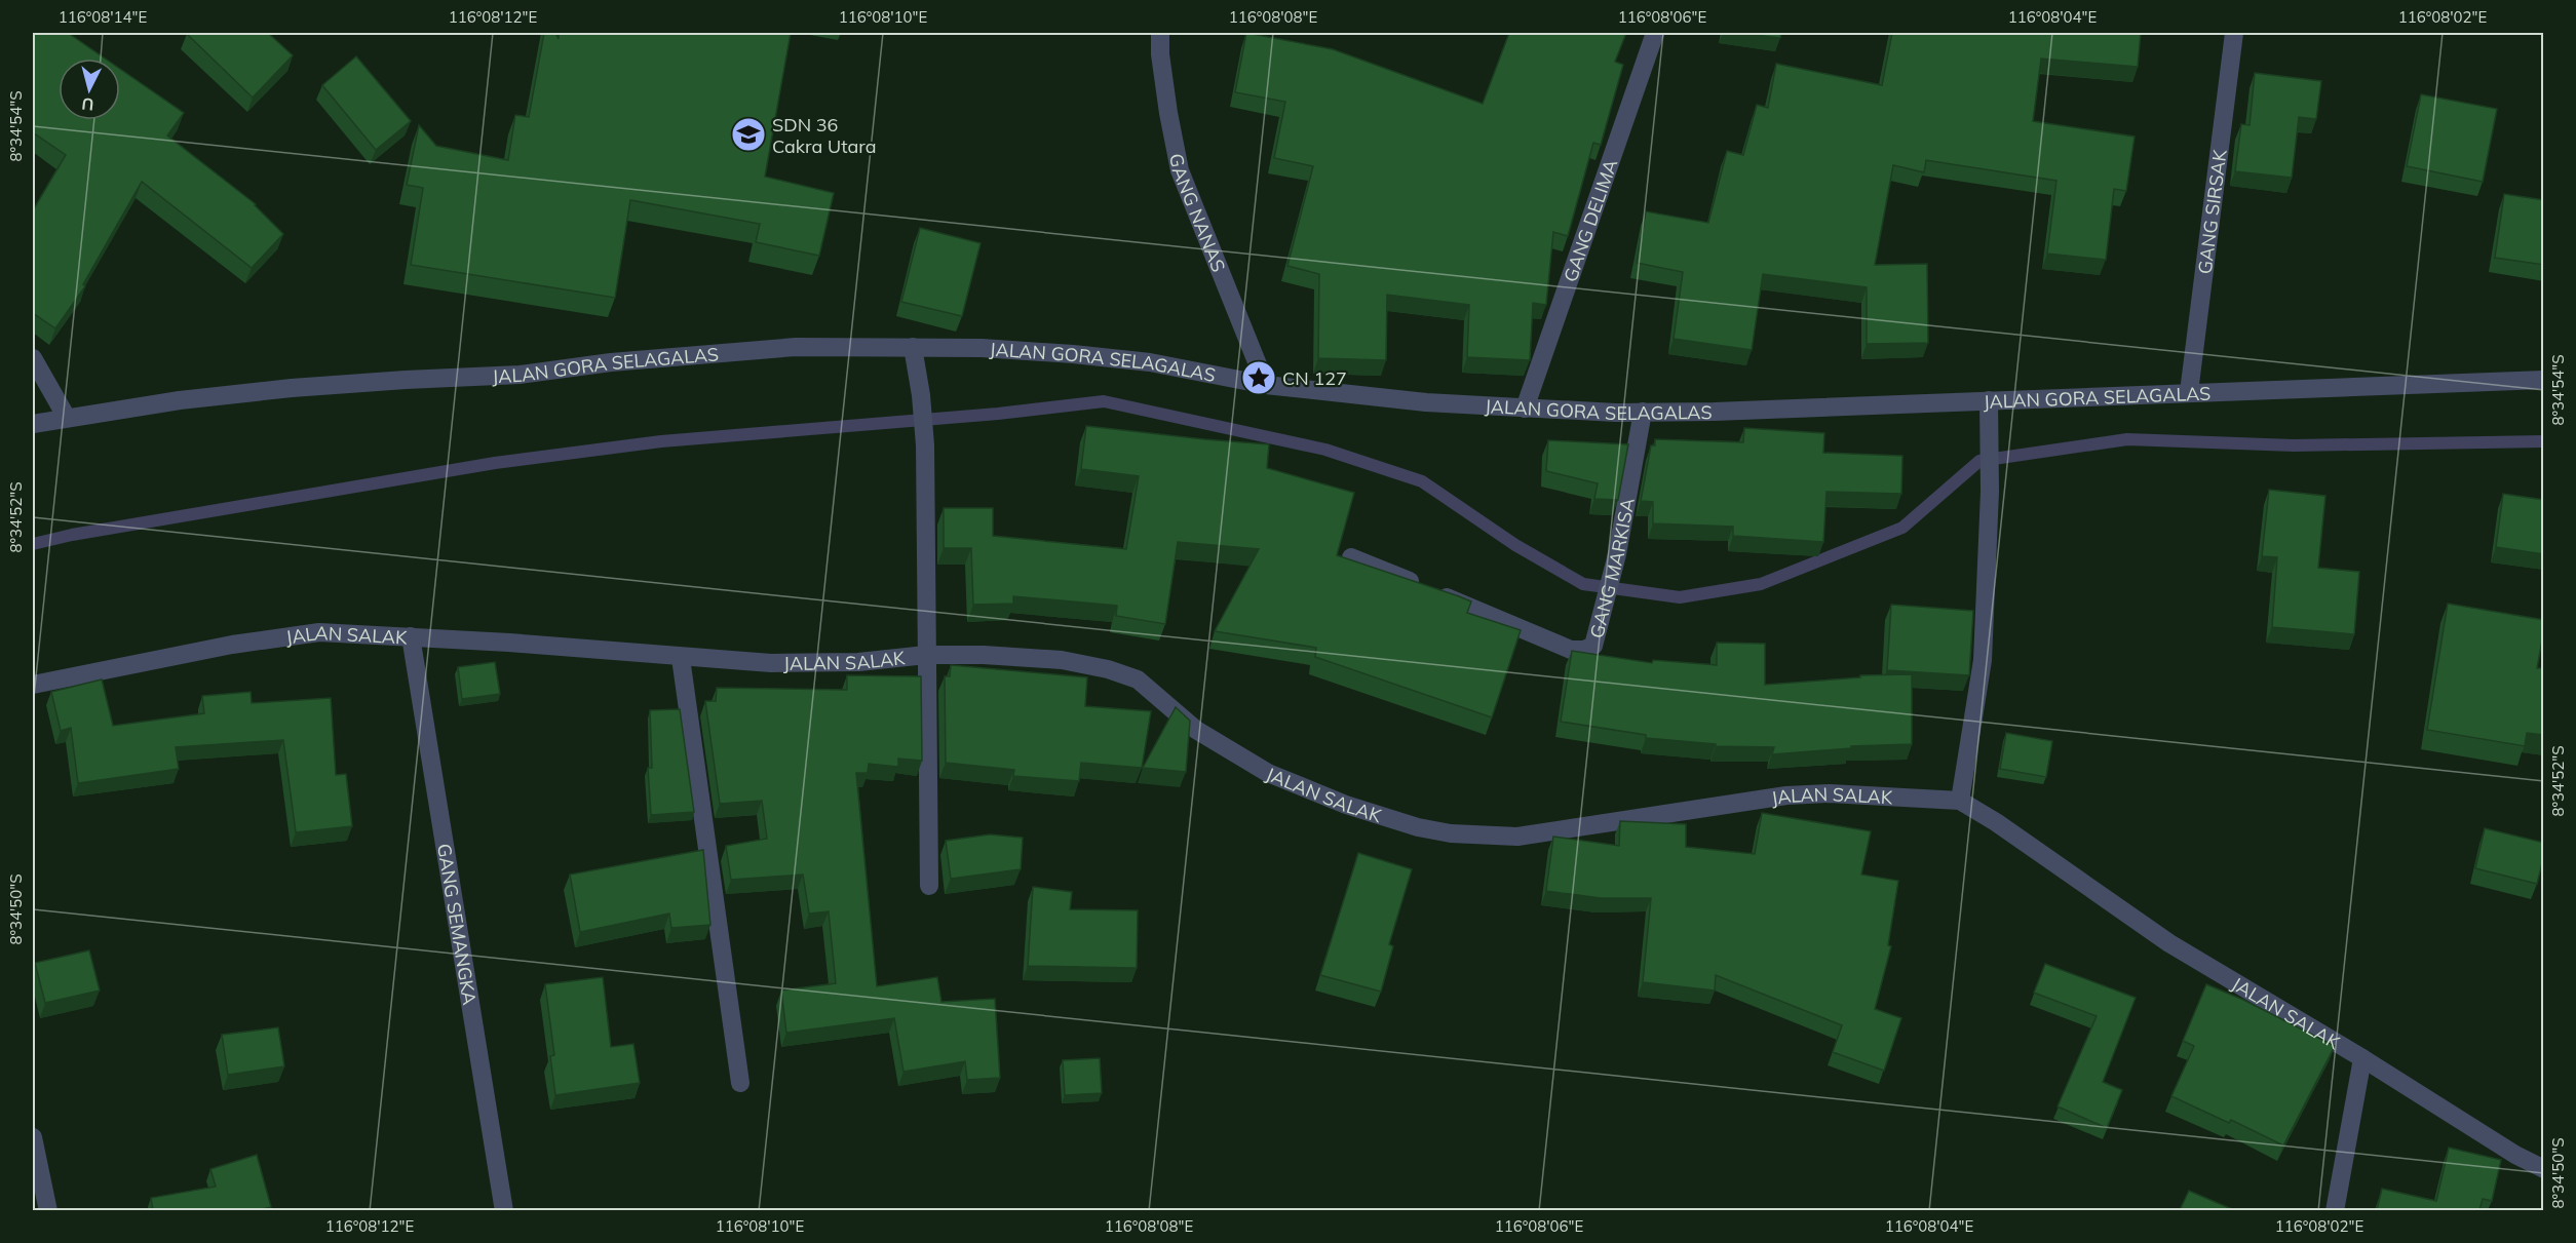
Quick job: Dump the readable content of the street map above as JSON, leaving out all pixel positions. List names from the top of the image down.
{
  "streets": {
    "street": [
      "GANG SIRSAK",
      "GANG NANAS",
      "GANG DELIMA",
      "JALAN GORA SELAGALAS",
      "GANG MARKISA",
      "JALAN SALAK",
      "GANG SEMANGKA"
    ]
  },
  "crossings": [
    ["GANG SIRSAK", "JALAN GORA SELAGALAS"],
    ["GANG NANAS", "JALAN GORA SELAGALAS"],
    ["GANG DELIMA", "JALAN GORA SELAGALAS"],
    ["JALAN GORA SELAGALAS", "GANG MARKISA"],
    ["JALAN SALAK", "GANG SEMANGKA"]
  ],
  "places": {
    "school or university": ["SDN 36 Cakra Utara"],
    "place": ["CN 127"]
  },
  "north": "bottom",
  "coordinates": [
    "116°08'14\"E",
    "116°08'12\"E",
    "116°08'10\"E",
    "116°08'08\"E",
    "116°08'06\"E",
    "116°08'04\"E",
    "116°08'02\"E",
    "8°34'54\"S",
    "8°34'52\"S",
    "8°34'50\"S"
  ]
}
